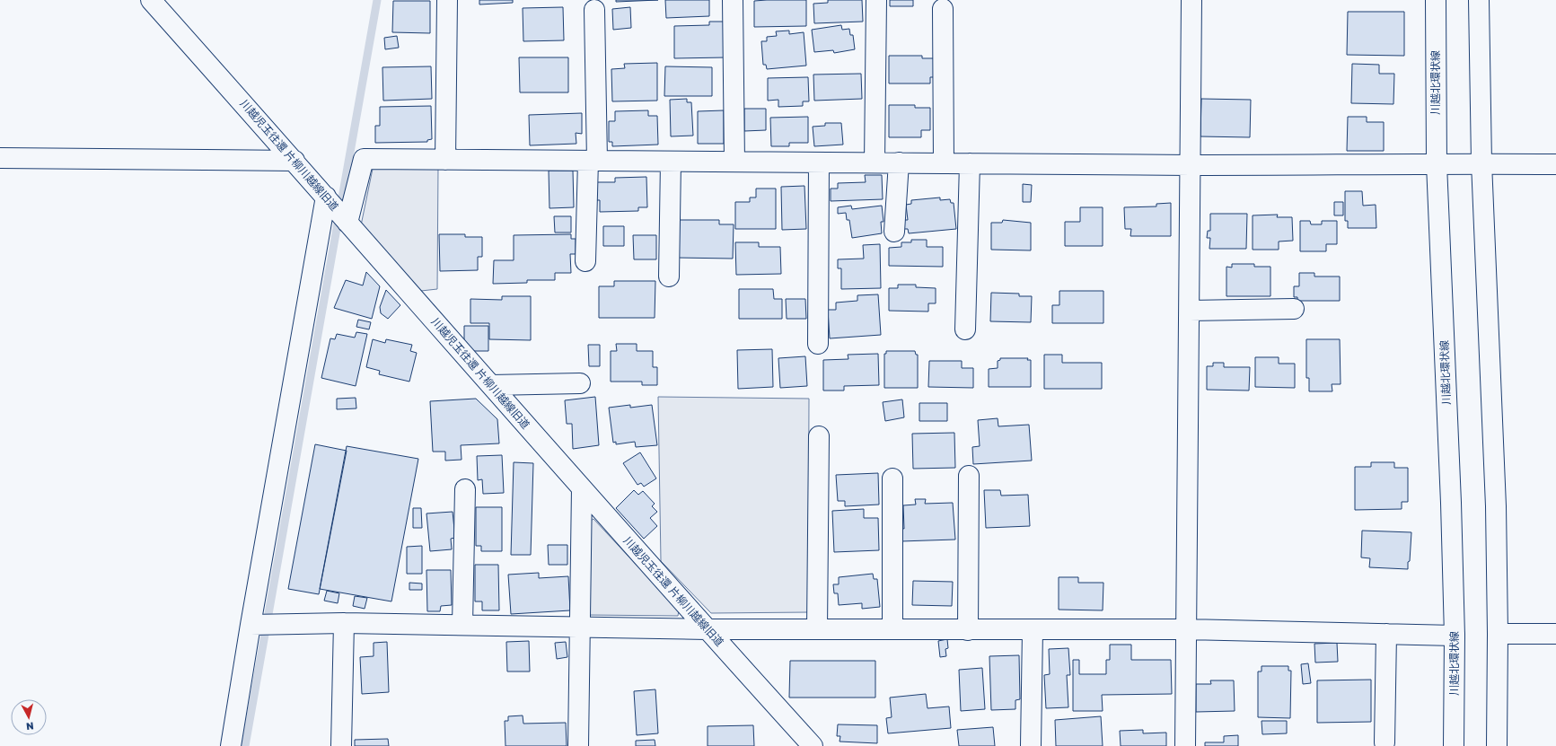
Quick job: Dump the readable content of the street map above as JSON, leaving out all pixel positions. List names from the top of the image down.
{
  "streets": {
    "street": ["川越北環状線", "川越児玉往還 片柳川越線旧道"]
  },
  "north": "bottom"
}
